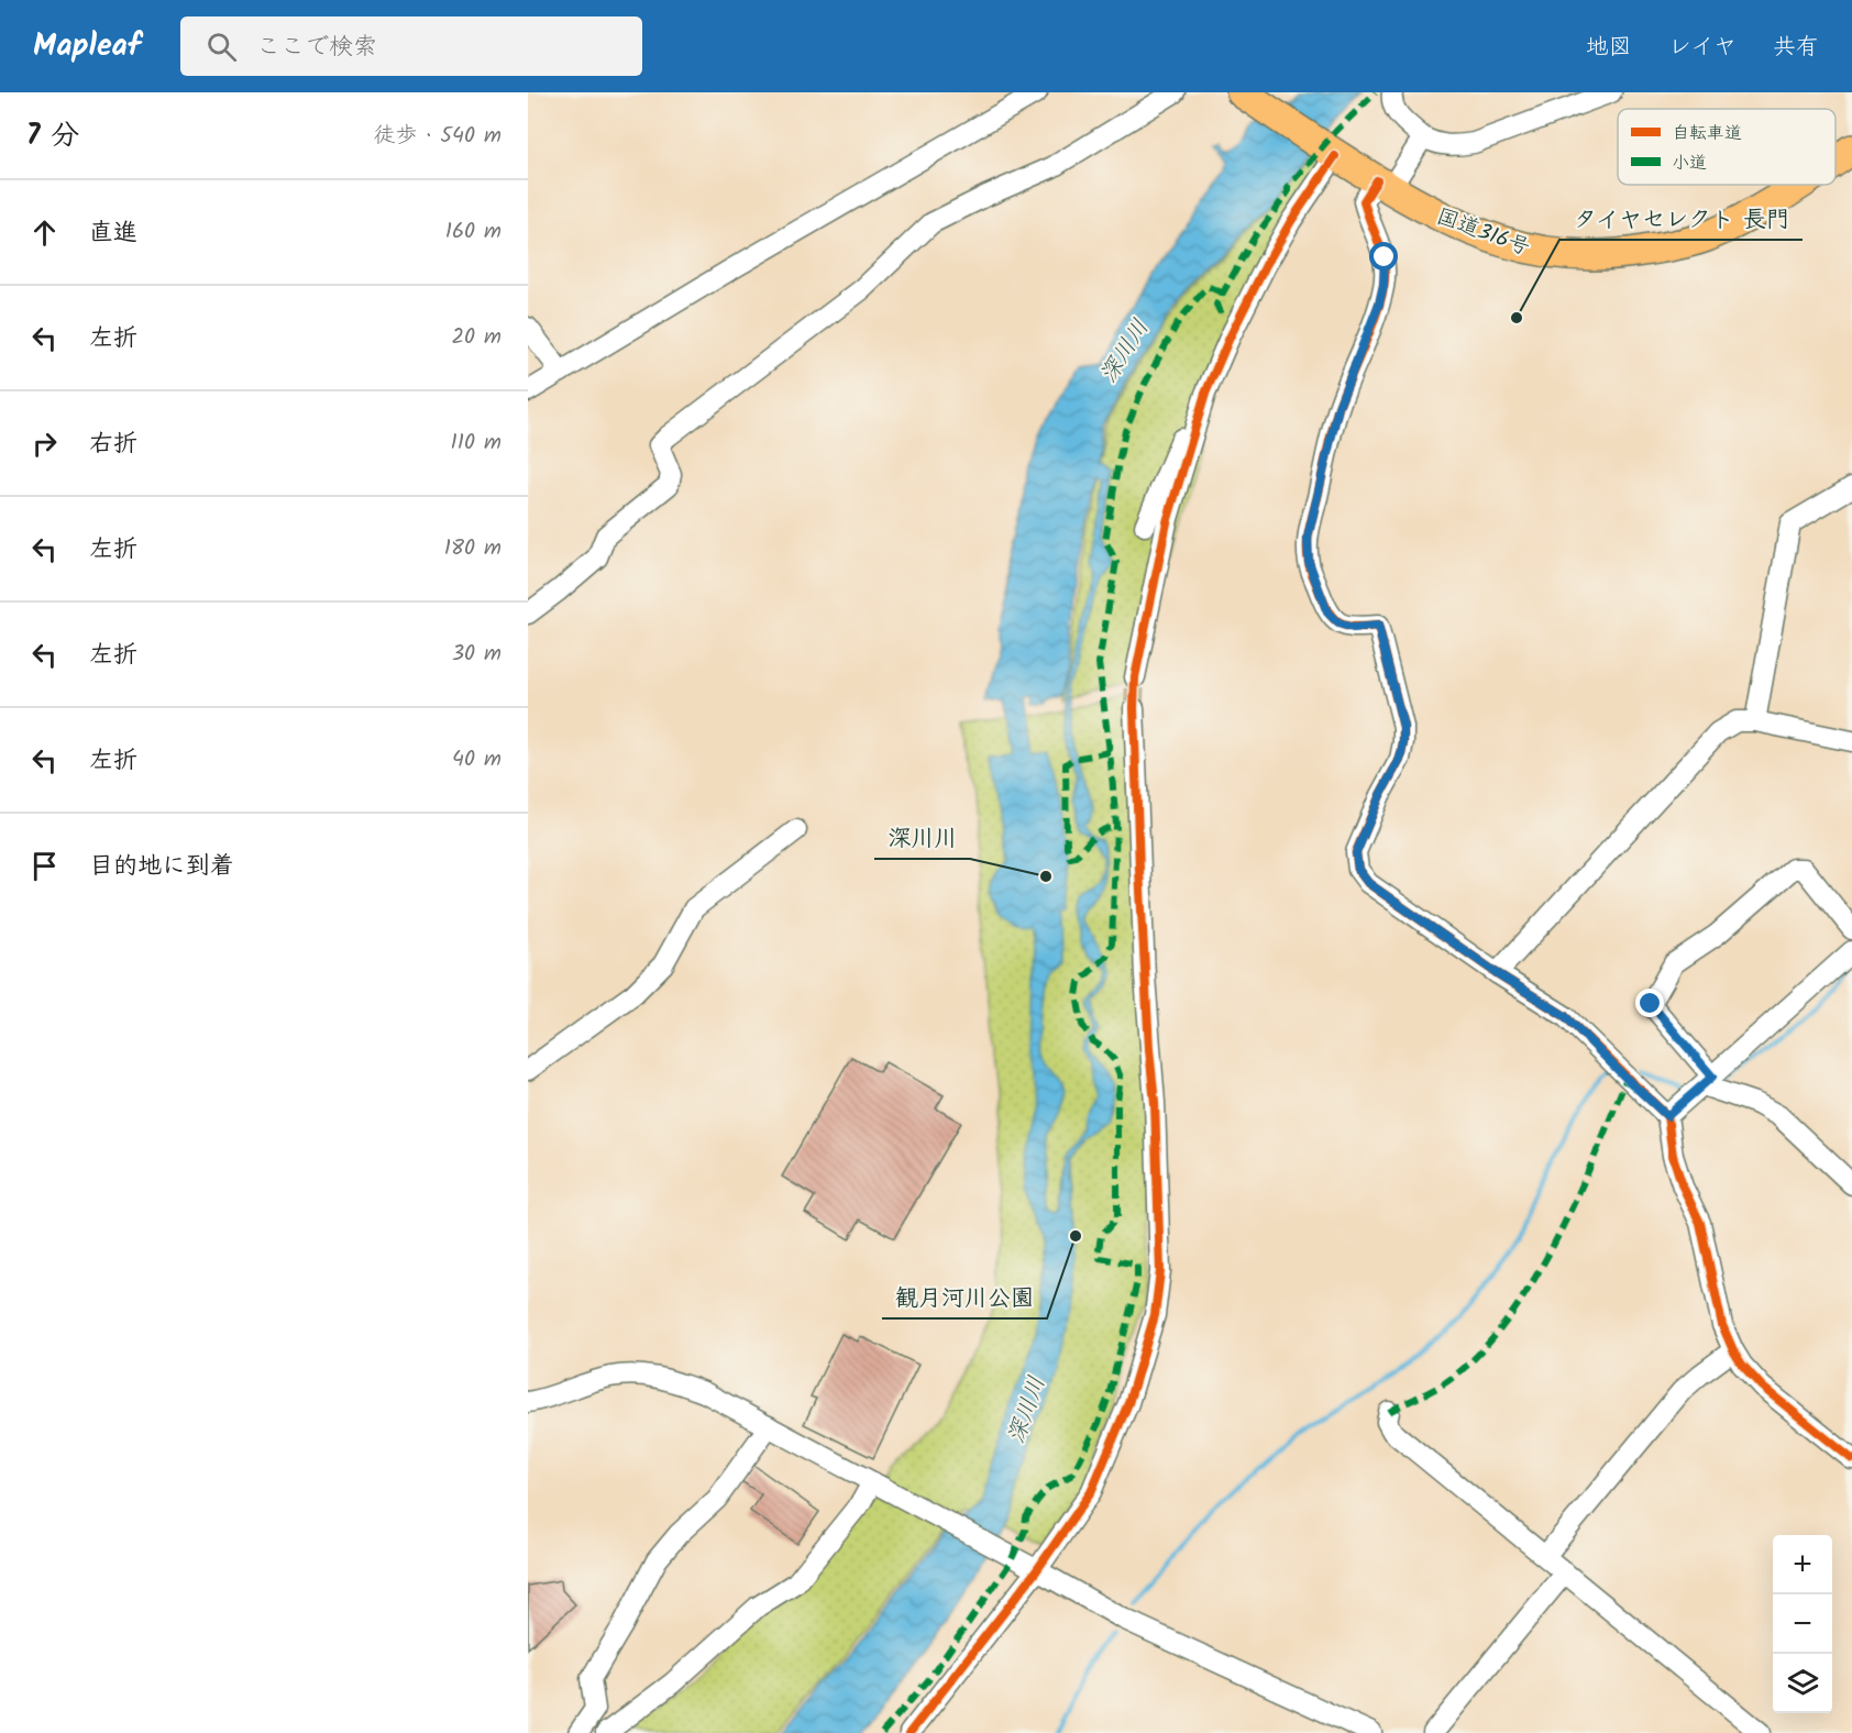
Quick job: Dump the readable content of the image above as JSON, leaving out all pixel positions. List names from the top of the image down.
{
  "streets": {
    "highway": ["国道316号"]
  },
  "water": ["深川川"],
  "places": ["タイヤセレクト 長門", "深川川", "観月河川公園"],
  "legend": ["自転車道", "小道"],
  "page": {
    "header": "Mapleaf",
    "search": "ここで検索",
    "nav": ["地図", "レイヤ", "共有"],
    "heading": ["7 分", "徒歩 · 540 m"],
    "list": [
      ["直進", "160 m"],
      ["左折", "20 m"],
      ["右折", "110 m"],
      ["左折", "180 m"],
      ["左折", "30 m"],
      ["左折", "40 m"],
      "目的地に到着"
    ],
    "map_buttons": ["+", "−"]
  }
}
